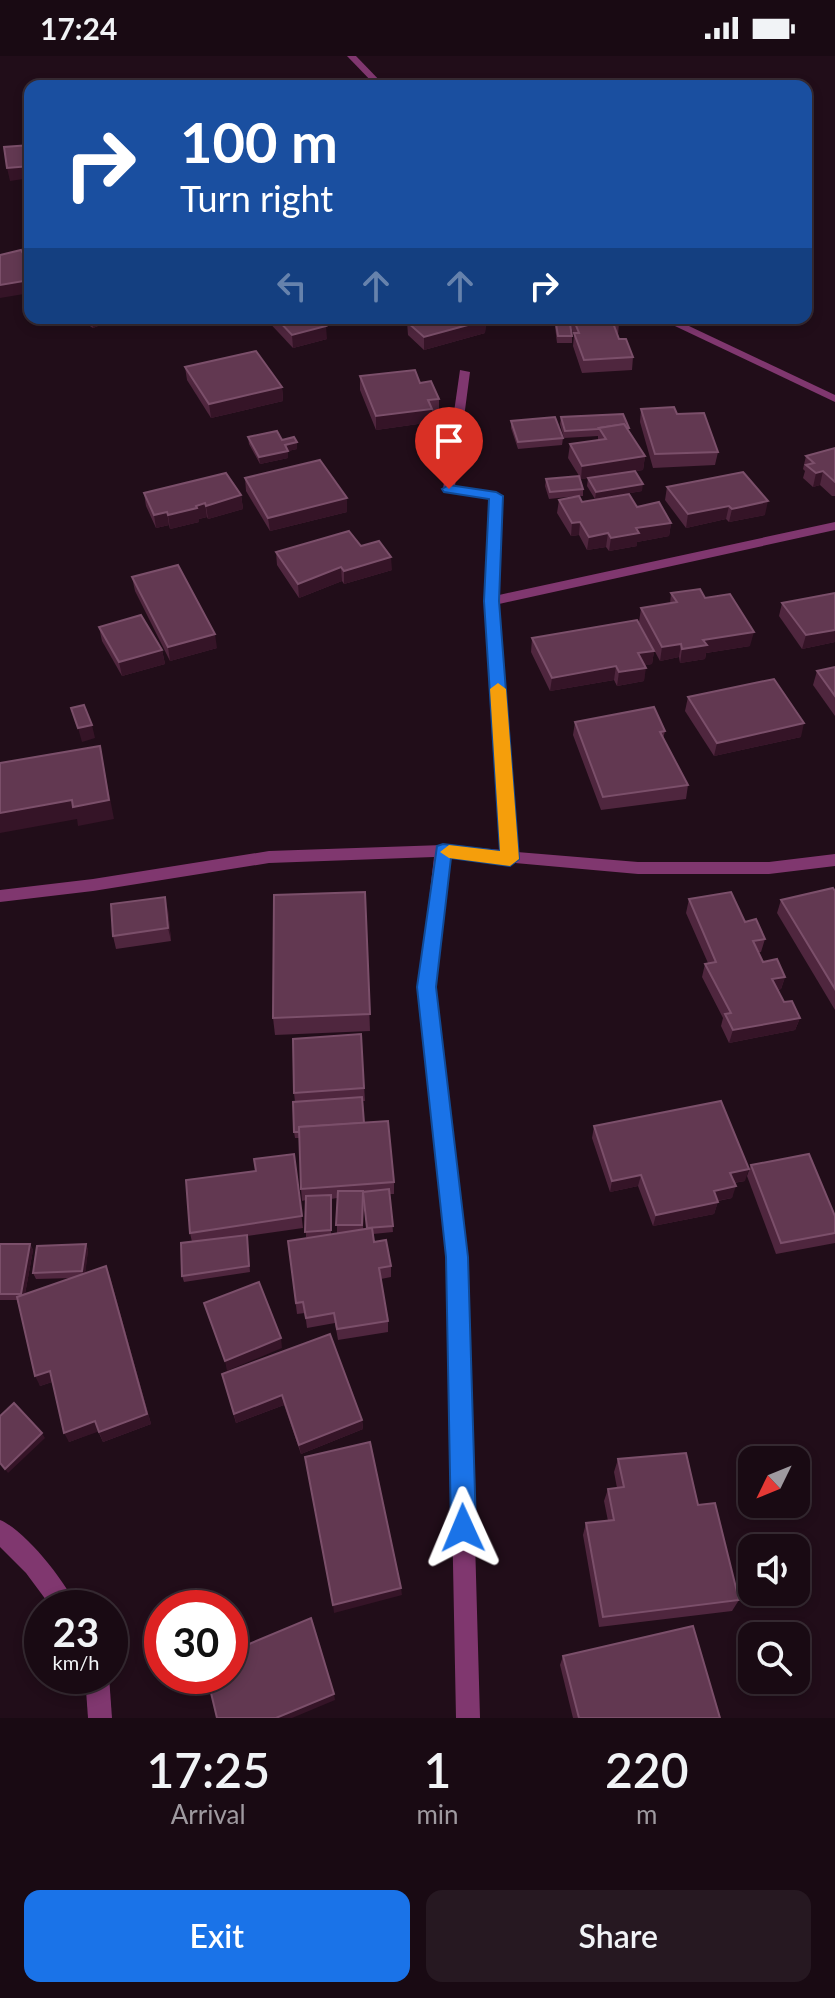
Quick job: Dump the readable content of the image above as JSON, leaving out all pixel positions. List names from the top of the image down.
{
  "north": "bottom left",
  "page": {
    "status": "17:24",
    "turn": ["100 m", "Turn right"],
    "speed": "23 km/h",
    "limit": "30",
    "eta": [
      "17:25",
      "Arrival",
      "1",
      "min",
      "220",
      "m"
    ],
    "buttons": ["Exit", "Share"]
  }
}
